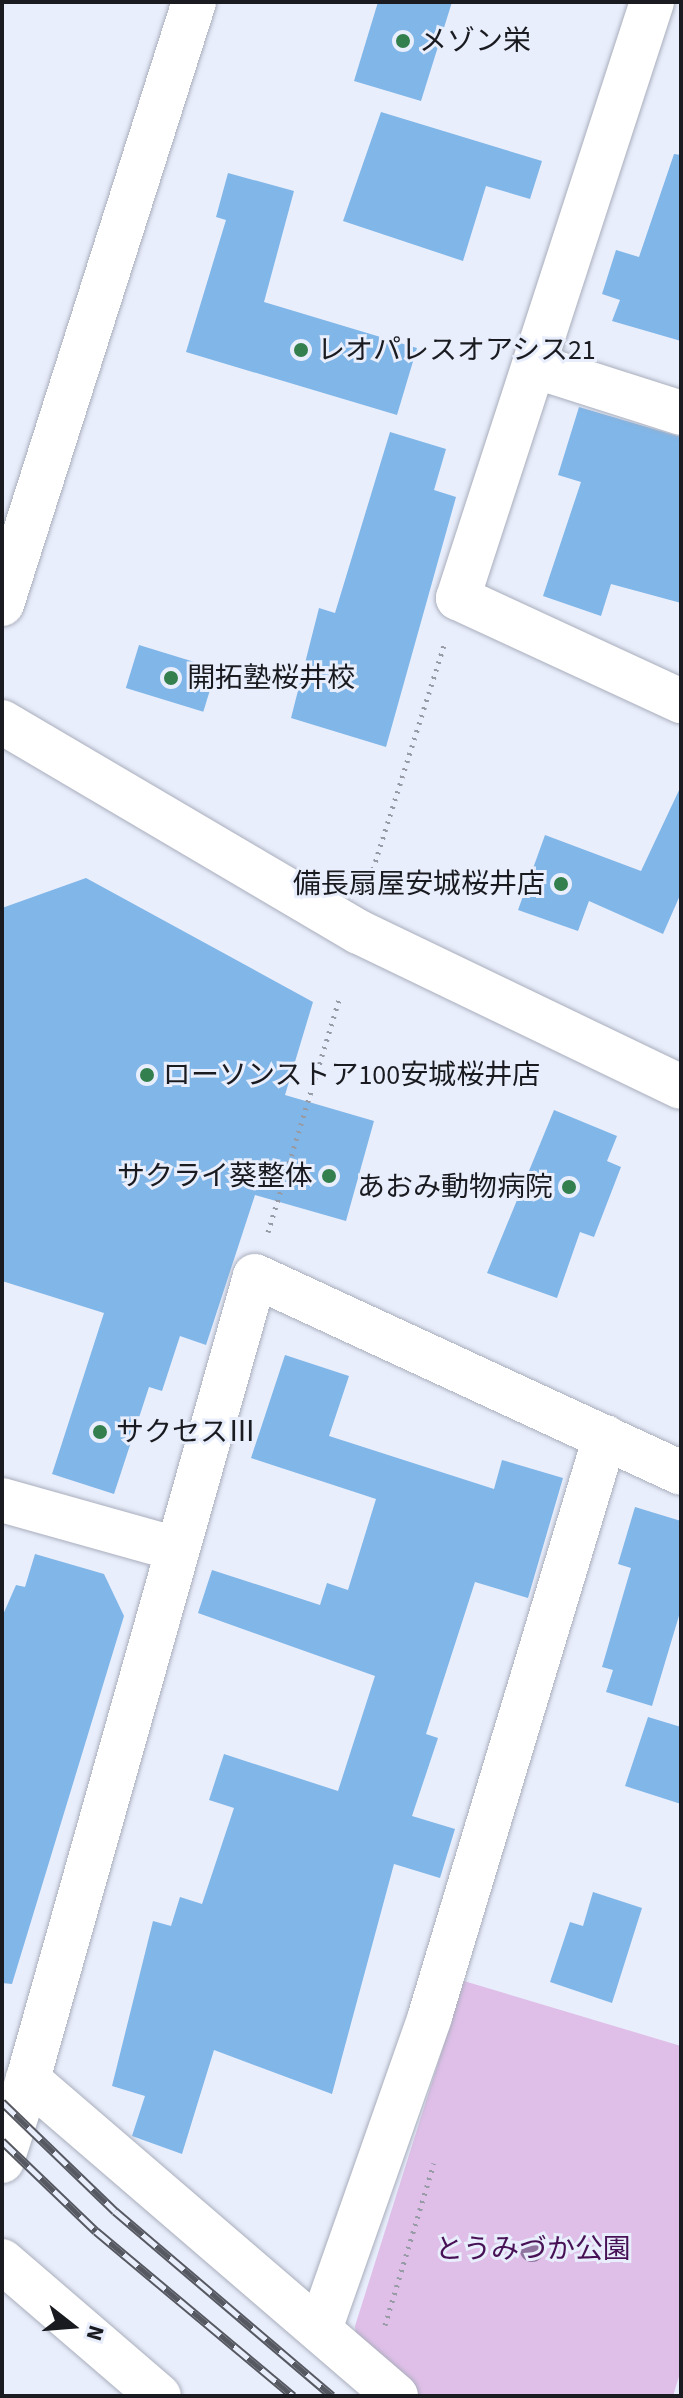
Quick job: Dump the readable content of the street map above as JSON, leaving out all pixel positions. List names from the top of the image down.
{
  "parks": ["とうみづか公園"],
  "places": [
    "メゾン栄",
    "レオパレスオアシス21",
    "開拓塾桜井校",
    "備長扇屋安城桜井店",
    "ローソンストア100安城桜井店",
    "サクライ葵整体",
    "あおみ動物病院",
    "サクセスⅢ"
  ],
  "north": "right"
}
